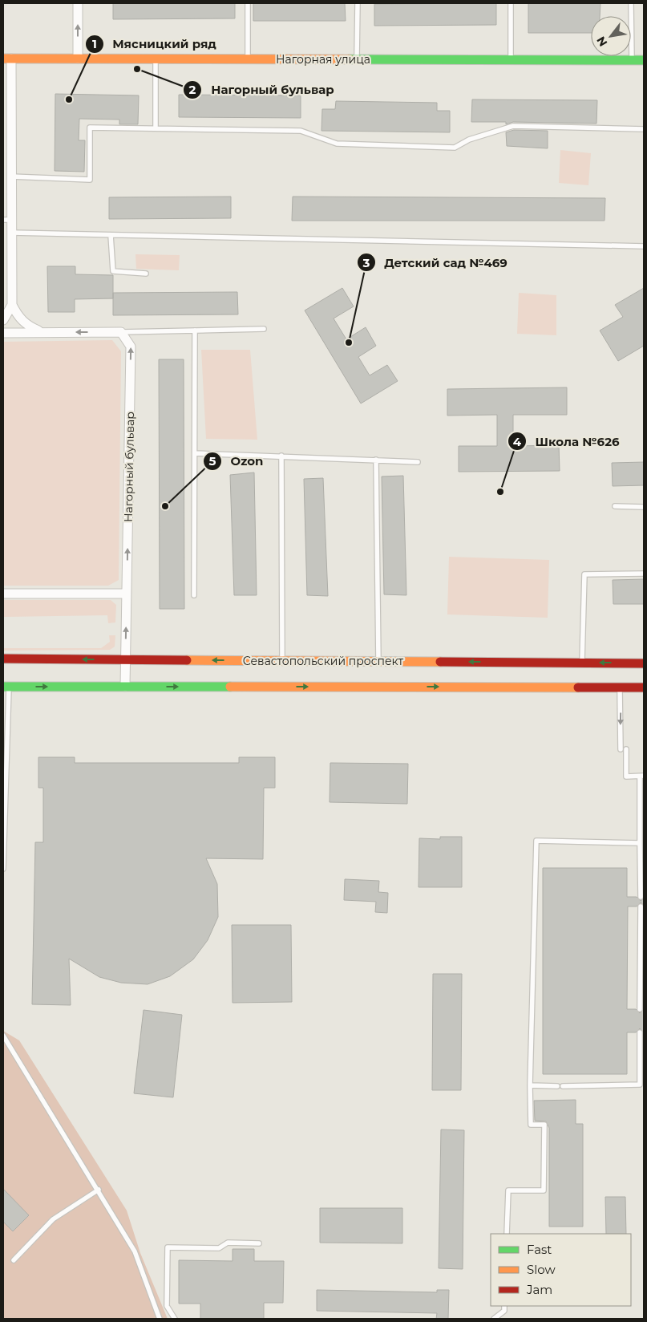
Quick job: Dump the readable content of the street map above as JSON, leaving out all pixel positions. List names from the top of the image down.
{
  "streets": {
    "main road": ["Нагорная улица", "Севастопольский проспект"],
    "street": ["Нагорный бульвар"]
  },
  "crossings": [
    ["Нагорный бульвар", "Севастопольский проспект"]
  ],
  "one_way": ["Нагорный бульвар"],
  "places": [
    "Нагорный бульвар",
    "Мясницкий ряд",
    "Детский сад №469",
    "Школа №626",
    "Ozon"
  ],
  "legend": ["Fast", "Slow", "Jam"],
  "north": "bottom left"
}
